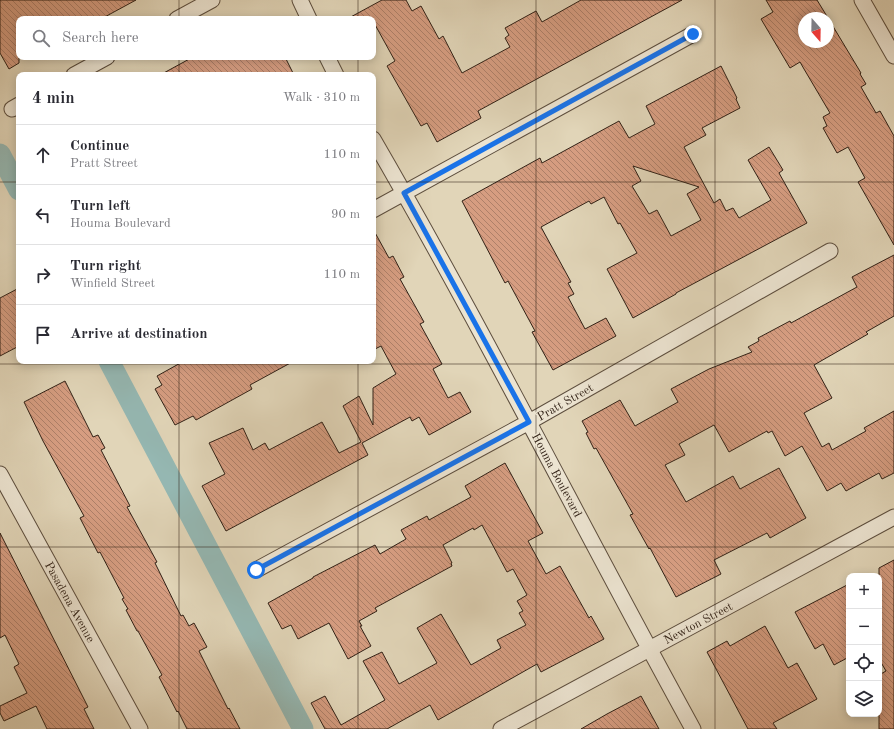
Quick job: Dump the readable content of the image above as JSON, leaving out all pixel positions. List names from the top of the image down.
{
  "streets": {
    "street": [
      "Pratt Street",
      "Houma Boulevard",
      "Pasadena Avenue",
      "Newton Street"
    ]
  },
  "crossings": [
    ["Pratt Street", "Houma Boulevard"],
    ["Houma Boulevard", "Newton Street"]
  ],
  "north": "bottom",
  "page": {
    "search": "Search here",
    "heading": ["4 min", "Walk · 310 m"],
    "list": [
      ["Continue", "Pratt Street", "110 m"],
      ["Turn left", "Houma Boulevard", "90 m"],
      ["Turn right", "Winfield Street", "110 m"],
      "Arrive at destination"
    ],
    "map_buttons": ["+", "−"]
  }
}
